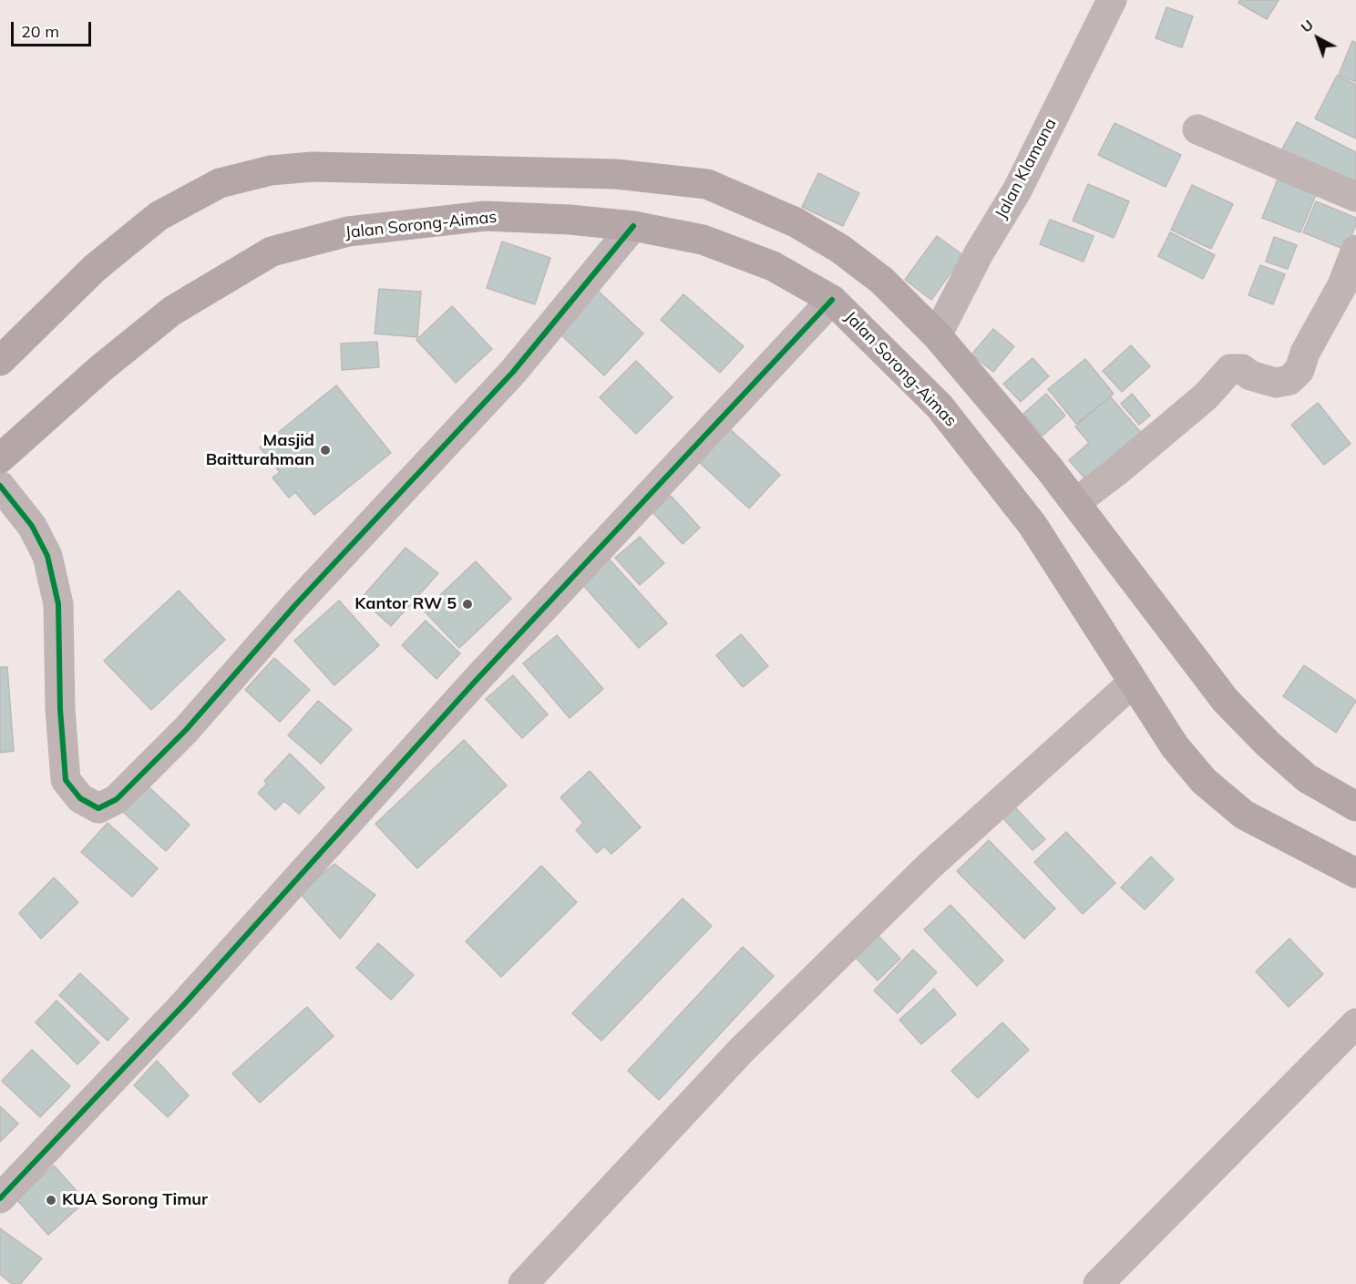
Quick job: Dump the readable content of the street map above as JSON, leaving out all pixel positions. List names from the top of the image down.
{
  "streets": {
    "highway": ["Jalan Sorong-Aimas"],
    "street": ["Jalan Klamana"]
  },
  "places": ["Masjid Baitturahman", "Kantor RW 5", "KUA Sorong Timur"],
  "scale_bar": "20 m",
  "north": "top left"
}
